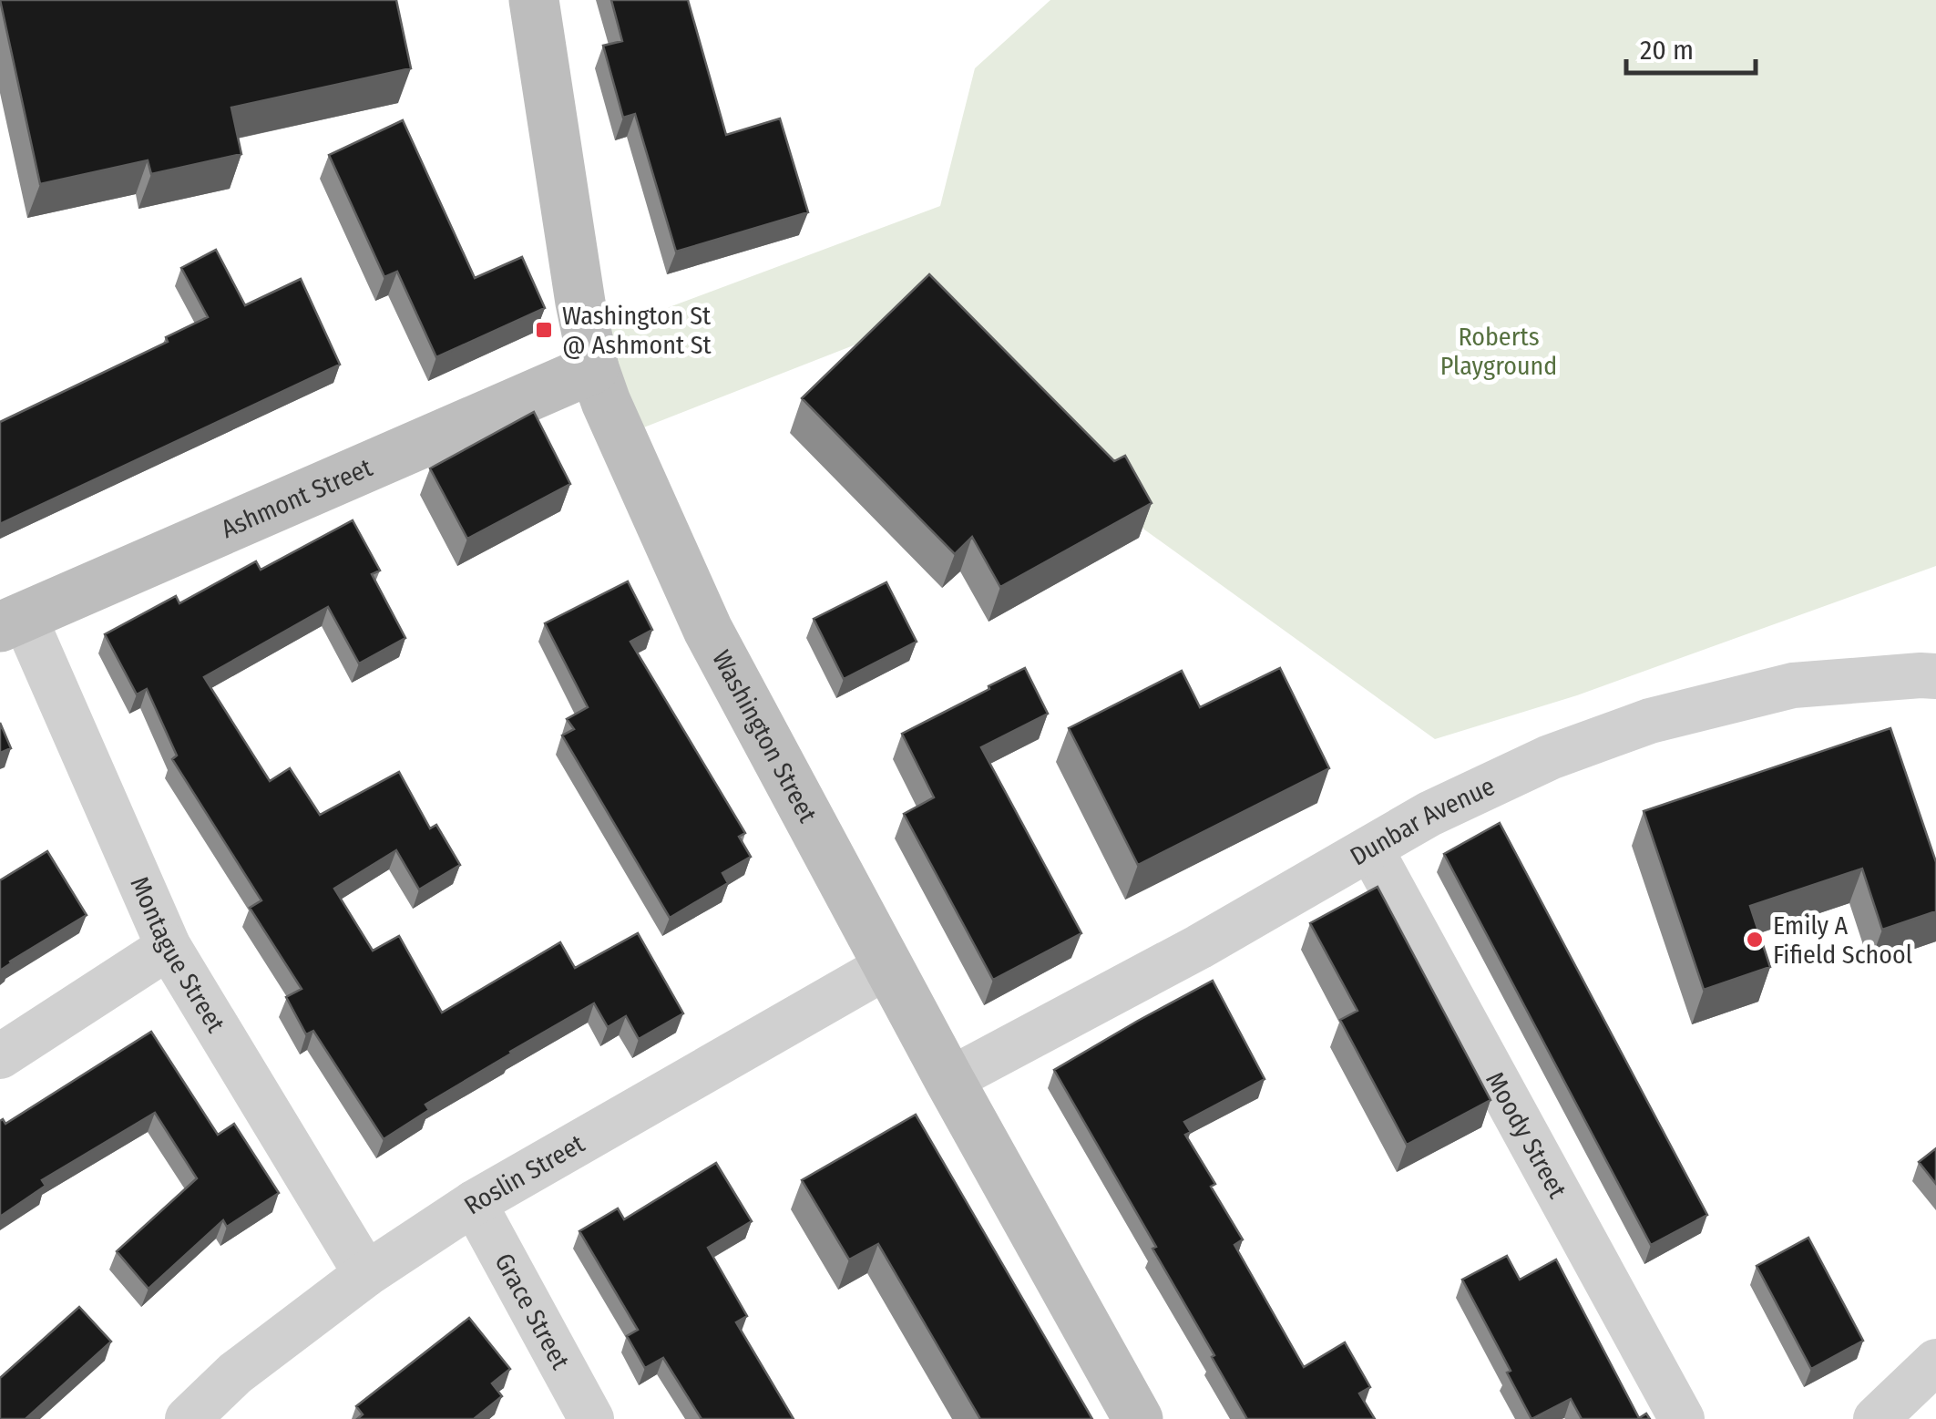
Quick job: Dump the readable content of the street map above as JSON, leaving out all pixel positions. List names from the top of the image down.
{
  "streets": {
    "main road": ["Ashmont Street", "Washington Street"],
    "street": [
      "Dunbar Avenue",
      "Montague Street",
      "Moody Street",
      "Roslin Street",
      "Grace Street"
    ]
  },
  "crossings": [
    ["Ashmont Street", "Washington Street"],
    ["Ashmont Street", "Montague Street"],
    ["Washington Street", "Dunbar Avenue"],
    ["Washington Street", "Roslin Street"],
    ["Dunbar Avenue", "Moody Street"],
    ["Montague Street", "Roslin Street"],
    ["Roslin Street", "Grace Street"]
  ],
  "parks": ["Roberts Playground"],
  "places": {
    "transit": ["Washington St @ Ashmont St"],
    "other": ["Emily A Fifield School"]
  },
  "scale_bar": "20 m"
}
